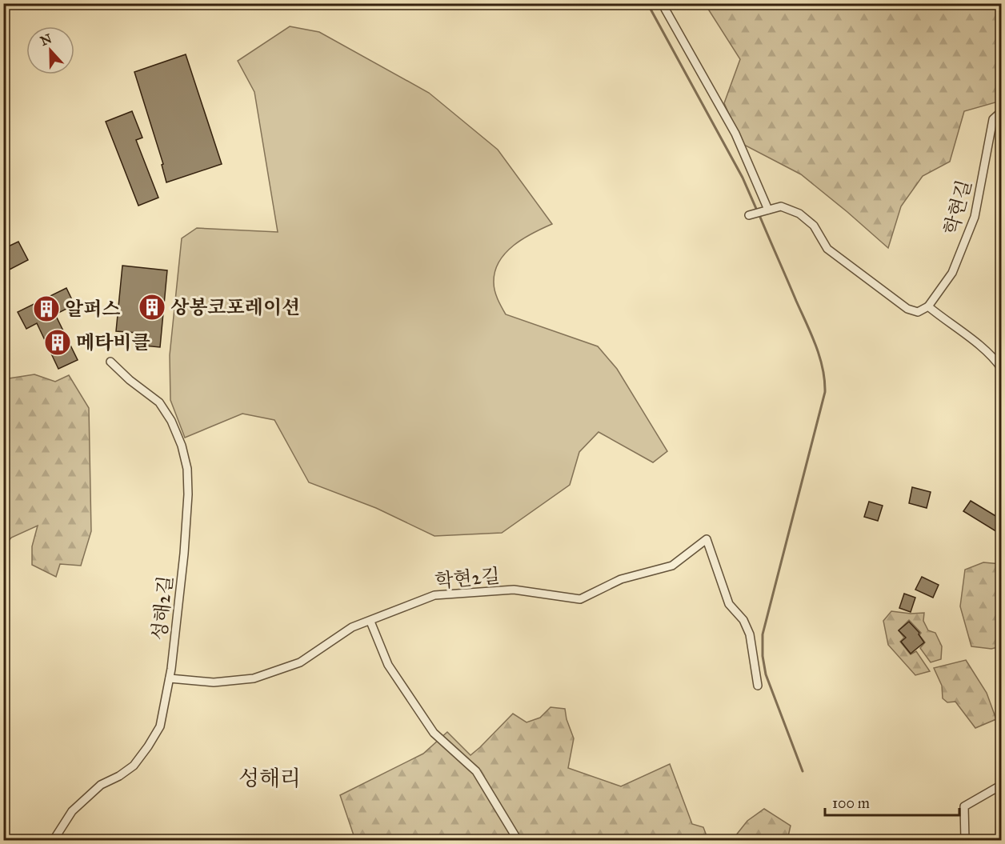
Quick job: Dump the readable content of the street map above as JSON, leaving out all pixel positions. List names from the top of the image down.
{
  "streets": {
    "street": ["학현길", "학현2길", "성해2길"]
  },
  "crossings": [
    ["학현2길", "성해2길"]
  ],
  "districts": ["성해리"],
  "places": {
    "building": ["상봉코포레이션", "알퍼스", "메타비클"]
  },
  "scale_bar": "100 m",
  "north": "top"
}
